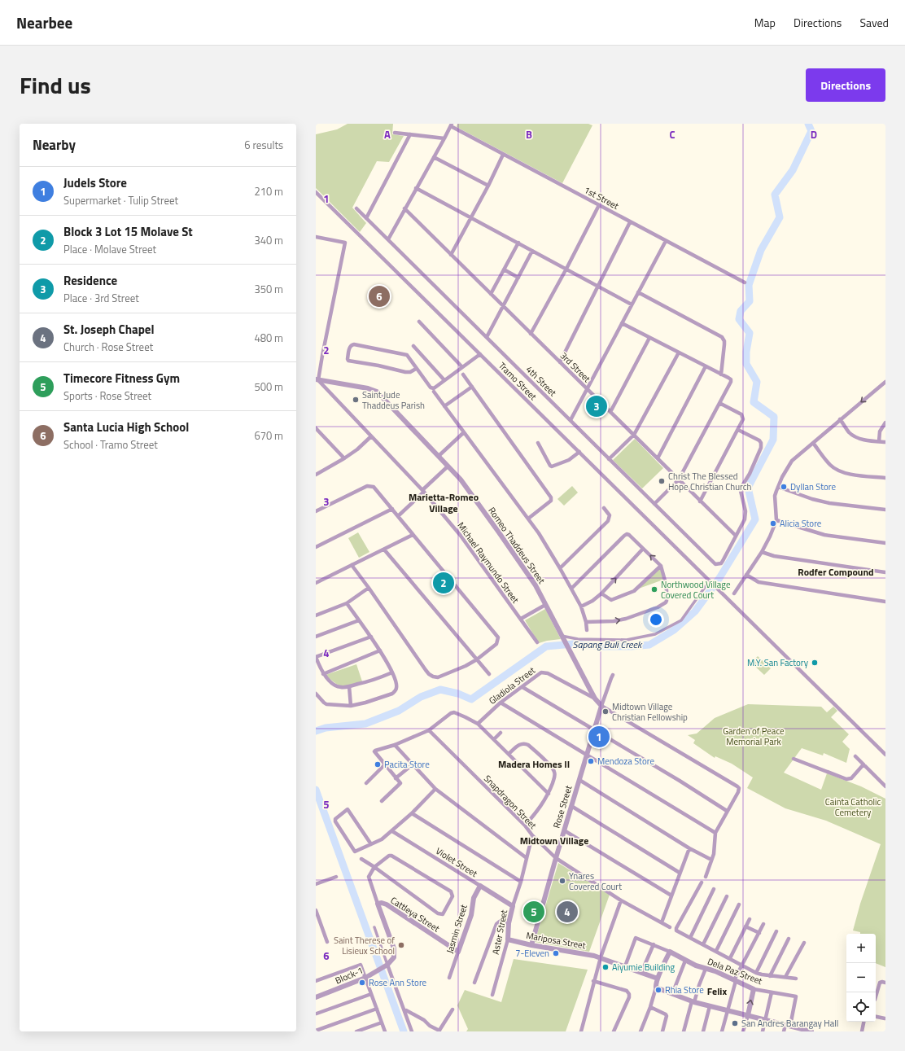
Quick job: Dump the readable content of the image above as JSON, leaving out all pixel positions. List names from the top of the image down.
{
  "streets": {
    "street": [
      "1st Street",
      "3rd Street",
      "Tramo Street",
      "4th Street",
      "Romeo Thaddeus Street",
      "Michael Raymundo Street",
      "Gladiola Street",
      "Snapdragon Street",
      "Rose Street",
      "Violet Street",
      "Cattleya Street",
      "Jasmin Street",
      "Aster Street",
      "Mariposa Street",
      "Dela Paz Street",
      "Block-1"
    ]
  },
  "crossings": [
    ["3rd Street", "4th Street"],
    ["Romeo Thaddeus Street", "Michael Raymundo Street"],
    ["Romeo Thaddeus Street", "Gladiola Street"],
    ["Gladiola Street", "Rose Street"],
    ["Snapdragon Street", "Rose Street"],
    ["Snapdragon Street", "Aster Street"],
    ["Rose Street", "Mariposa Street"],
    ["Violet Street", "Jasmin Street"],
    ["Violet Street", "Aster Street"],
    ["Cattleya Street", "Jasmin Street"],
    ["Aster Street", "Mariposa Street"]
  ],
  "districts": [
    "Marietta-Romeo Village",
    "Rodfer Compound",
    "Madera Homes II",
    "Midtown Village",
    "Felix"
  ],
  "water": ["Sapang Buli Creek"],
  "parks": ["Garden of Peace Memorial Park", "Cainta Catholic Cemetery"],
  "places": [
    "Saint Jude Thaddeus Parish",
    "Christ The Blessed Hope Christian Church",
    "Dyllan Store",
    "Alicia Store",
    "Northwood Village Covered Court",
    "M.Y. San Factory",
    "Midtown Village Christian Fellowship",
    "Mendoza Store",
    "Pacita Store",
    "Ynares Covered Court",
    "Saint Therese of Lisieux School",
    "7-Eleven",
    "Aiyumie Building",
    "Rose Ann Store",
    "Rhia Store",
    "San Andres Barangay Hall"
  ],
  "page": {
    "header": "Nearbee",
    "nav": ["Map", "Directions", "Saved"],
    "title": "Find us",
    "buttons": "Directions",
    "heading": ["Nearby", "6 results"],
    "list": [
      {
        "mark": "1",
        "name": "Judels Store",
        "note": "Supermarket · Tulip Street",
        "value": "210 m"
      },
      {
        "mark": "2",
        "name": "Block 3 Lot 15 Molave St",
        "note": "Place · Molave Street",
        "value": "340 m"
      },
      {
        "mark": "3",
        "name": "Residence",
        "note": "Place · 3rd Street",
        "value": "350 m"
      },
      {
        "mark": "4",
        "name": "St. Joseph Chapel",
        "note": "Church · Rose Street",
        "value": "480 m"
      },
      {
        "mark": "5",
        "name": "Timecore Fitness Gym",
        "note": "Sports · Rose Street",
        "value": "500 m"
      },
      {
        "mark": "6",
        "name": "Santa Lucia High School",
        "note": "School · Tramo Street",
        "value": "670 m"
      }
    ],
    "pins": [
      "6",
      "3",
      "2",
      "1",
      "4",
      "5"
    ],
    "map_buttons": ["+", "−"]
  },
  "grid": {
    "columns": [
      "A",
      "B",
      "C",
      "D"
    ],
    "rows": [
      "1",
      "2",
      "3",
      "4",
      "5",
      "6"
    ]
  }
}
